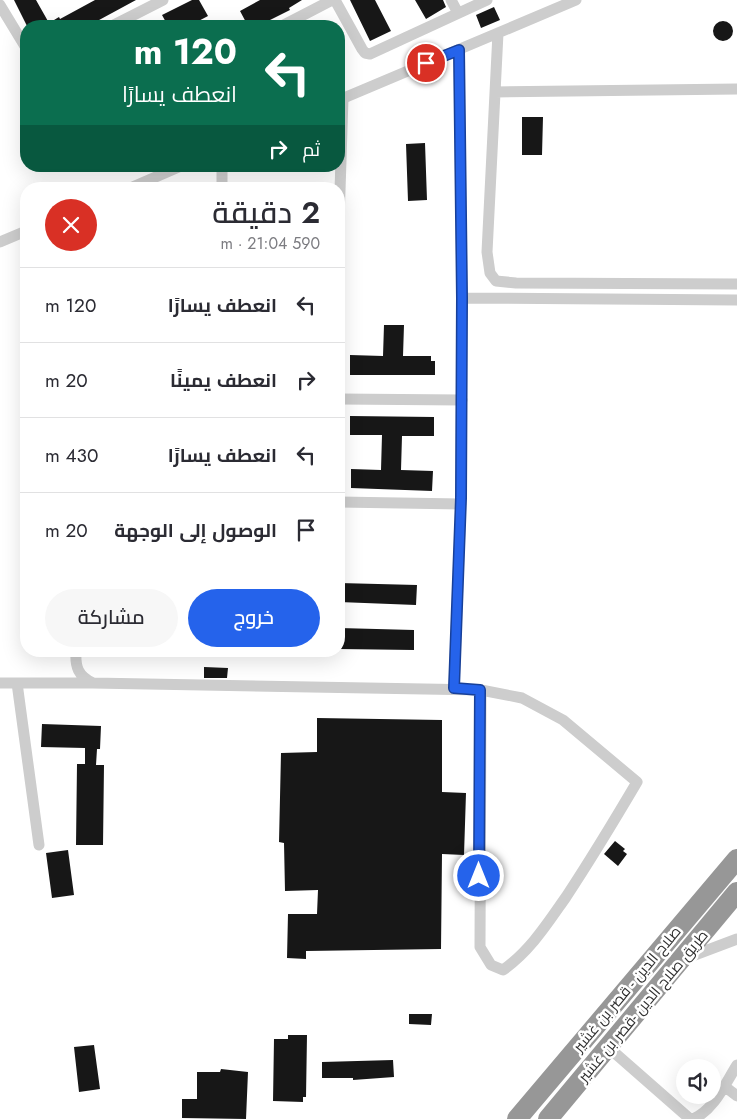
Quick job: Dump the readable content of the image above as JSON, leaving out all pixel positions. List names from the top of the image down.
{
  "streets": {
    "highway": ["صلاح الدين - قصر بن غشير", "طريق صلاح الدين -قصر بن غشير"]
  },
  "page": {
    "turn": ["120 m", "انعطف يسارًا"],
    "then": "ثم",
    "heading": ["2 دقيقة", "590 m · 21:04"],
    "list": [
      {
        "name": "انعطف يسارًا",
        "value": "120 m"
      },
      {
        "name": "انعطف يمينًا",
        "value": "20 m"
      },
      {
        "name": "انعطف يسارًا",
        "value": "430 m"
      },
      {
        "name": "الوصول إلى الوجهة",
        "value": "20 m"
      }
    ],
    "buttons": ["خروج", "مشاركة"]
  }
}
